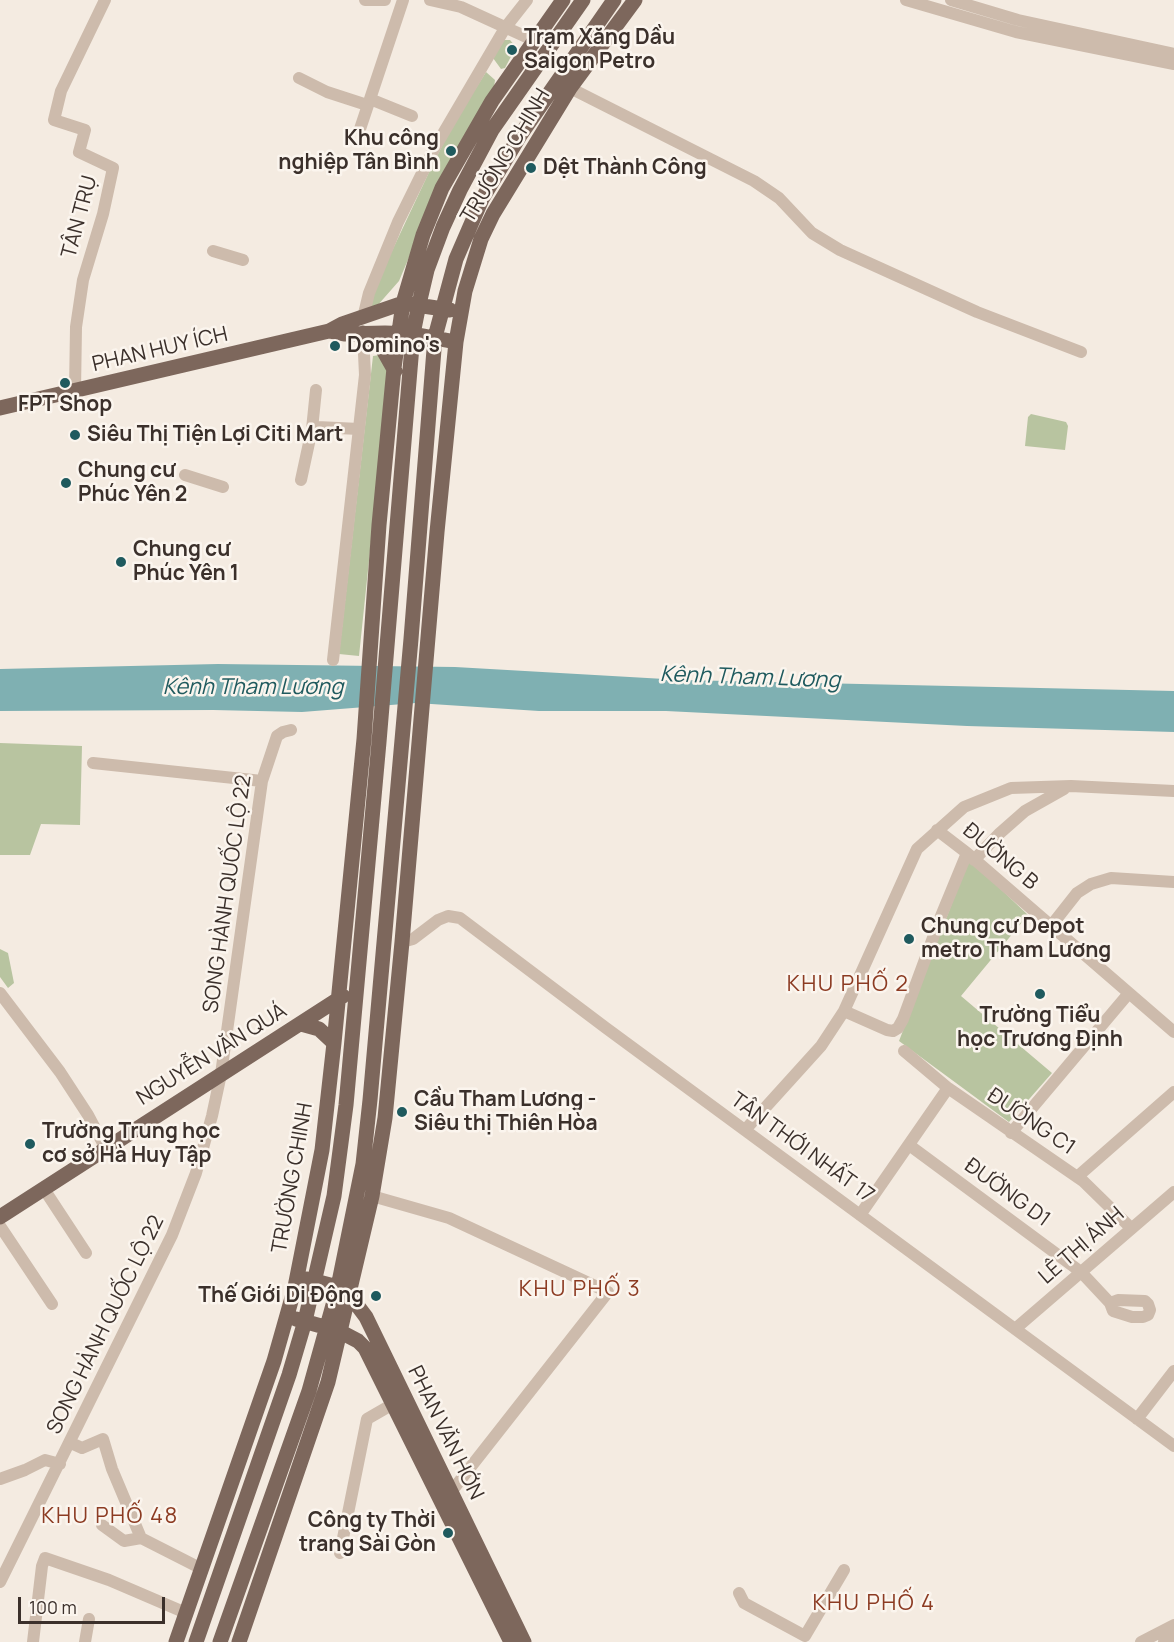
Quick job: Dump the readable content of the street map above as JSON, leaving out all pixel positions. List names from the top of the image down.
{
  "streets": {
    "main road": [
      "TRƯỜNG CHINH",
      "PHAN HUY ÍCH",
      "NGUYỄN VĂN QUÁ",
      "PHAN VĂN HỚN"
    ],
    "street": [
      "TÂN TRỤ",
      "ĐƯỜNG B",
      "SONG HÀNH QUỐC LỘ 22",
      "ĐƯỜNG C1",
      "TÂN THỚI NHẤT 17",
      "ĐƯỜNG D1",
      "LÊ THỊ ÁNH"
    ]
  },
  "crossings": [
    ["TRƯỜNG CHINH", "NGUYỄN VĂN QUÁ"],
    ["TRƯỜNG CHINH", "TÂN THỚI NHẤT 17"],
    ["TRƯỜNG CHINH", "PHAN VĂN HỚN"],
    ["TÂN TRỤ", "PHAN HUY ÍCH"],
    ["SONG HÀNH QUỐC LỘ 22", "NGUYỄN VĂN QUÁ"],
    ["ĐƯỜNG C1", "LÊ THỊ ÁNH"],
    ["TÂN THỚI NHẤT 17", "LÊ THỊ ÁNH"],
    ["ĐƯỜNG D1", "LÊ THỊ ÁNH"]
  ],
  "districts": [
    "KHU PHỐ 2",
    "KHU PHỐ 3",
    "KHU PHỐ 48",
    "KHU PHỐ 4"
  ],
  "water": ["Kênh Tham Lương"],
  "places": [
    "Trạm Xăng Dầu Saigon Petro",
    "Khu công nghiệp Tân Bình",
    "Dệt Thành Công",
    "Domino's",
    "FPT Shop",
    "Siêu Thị Tiện Lợi Citi Mart",
    "Chung cư Phúc Yên 2",
    "Chung cư Phúc Yên 1",
    "Chung cư Depot metro Tham Lương",
    "Trường Tiểu học Trương Định",
    "Cầu Tham Lương - Siêu thị Thiên Hòa",
    "Trường Trung học cơ sở Hà Huy Tập",
    "Thế Giới Di Động",
    "Công ty Thời trang Sài Gòn"
  ],
  "scale_bar": "100 m"
}
